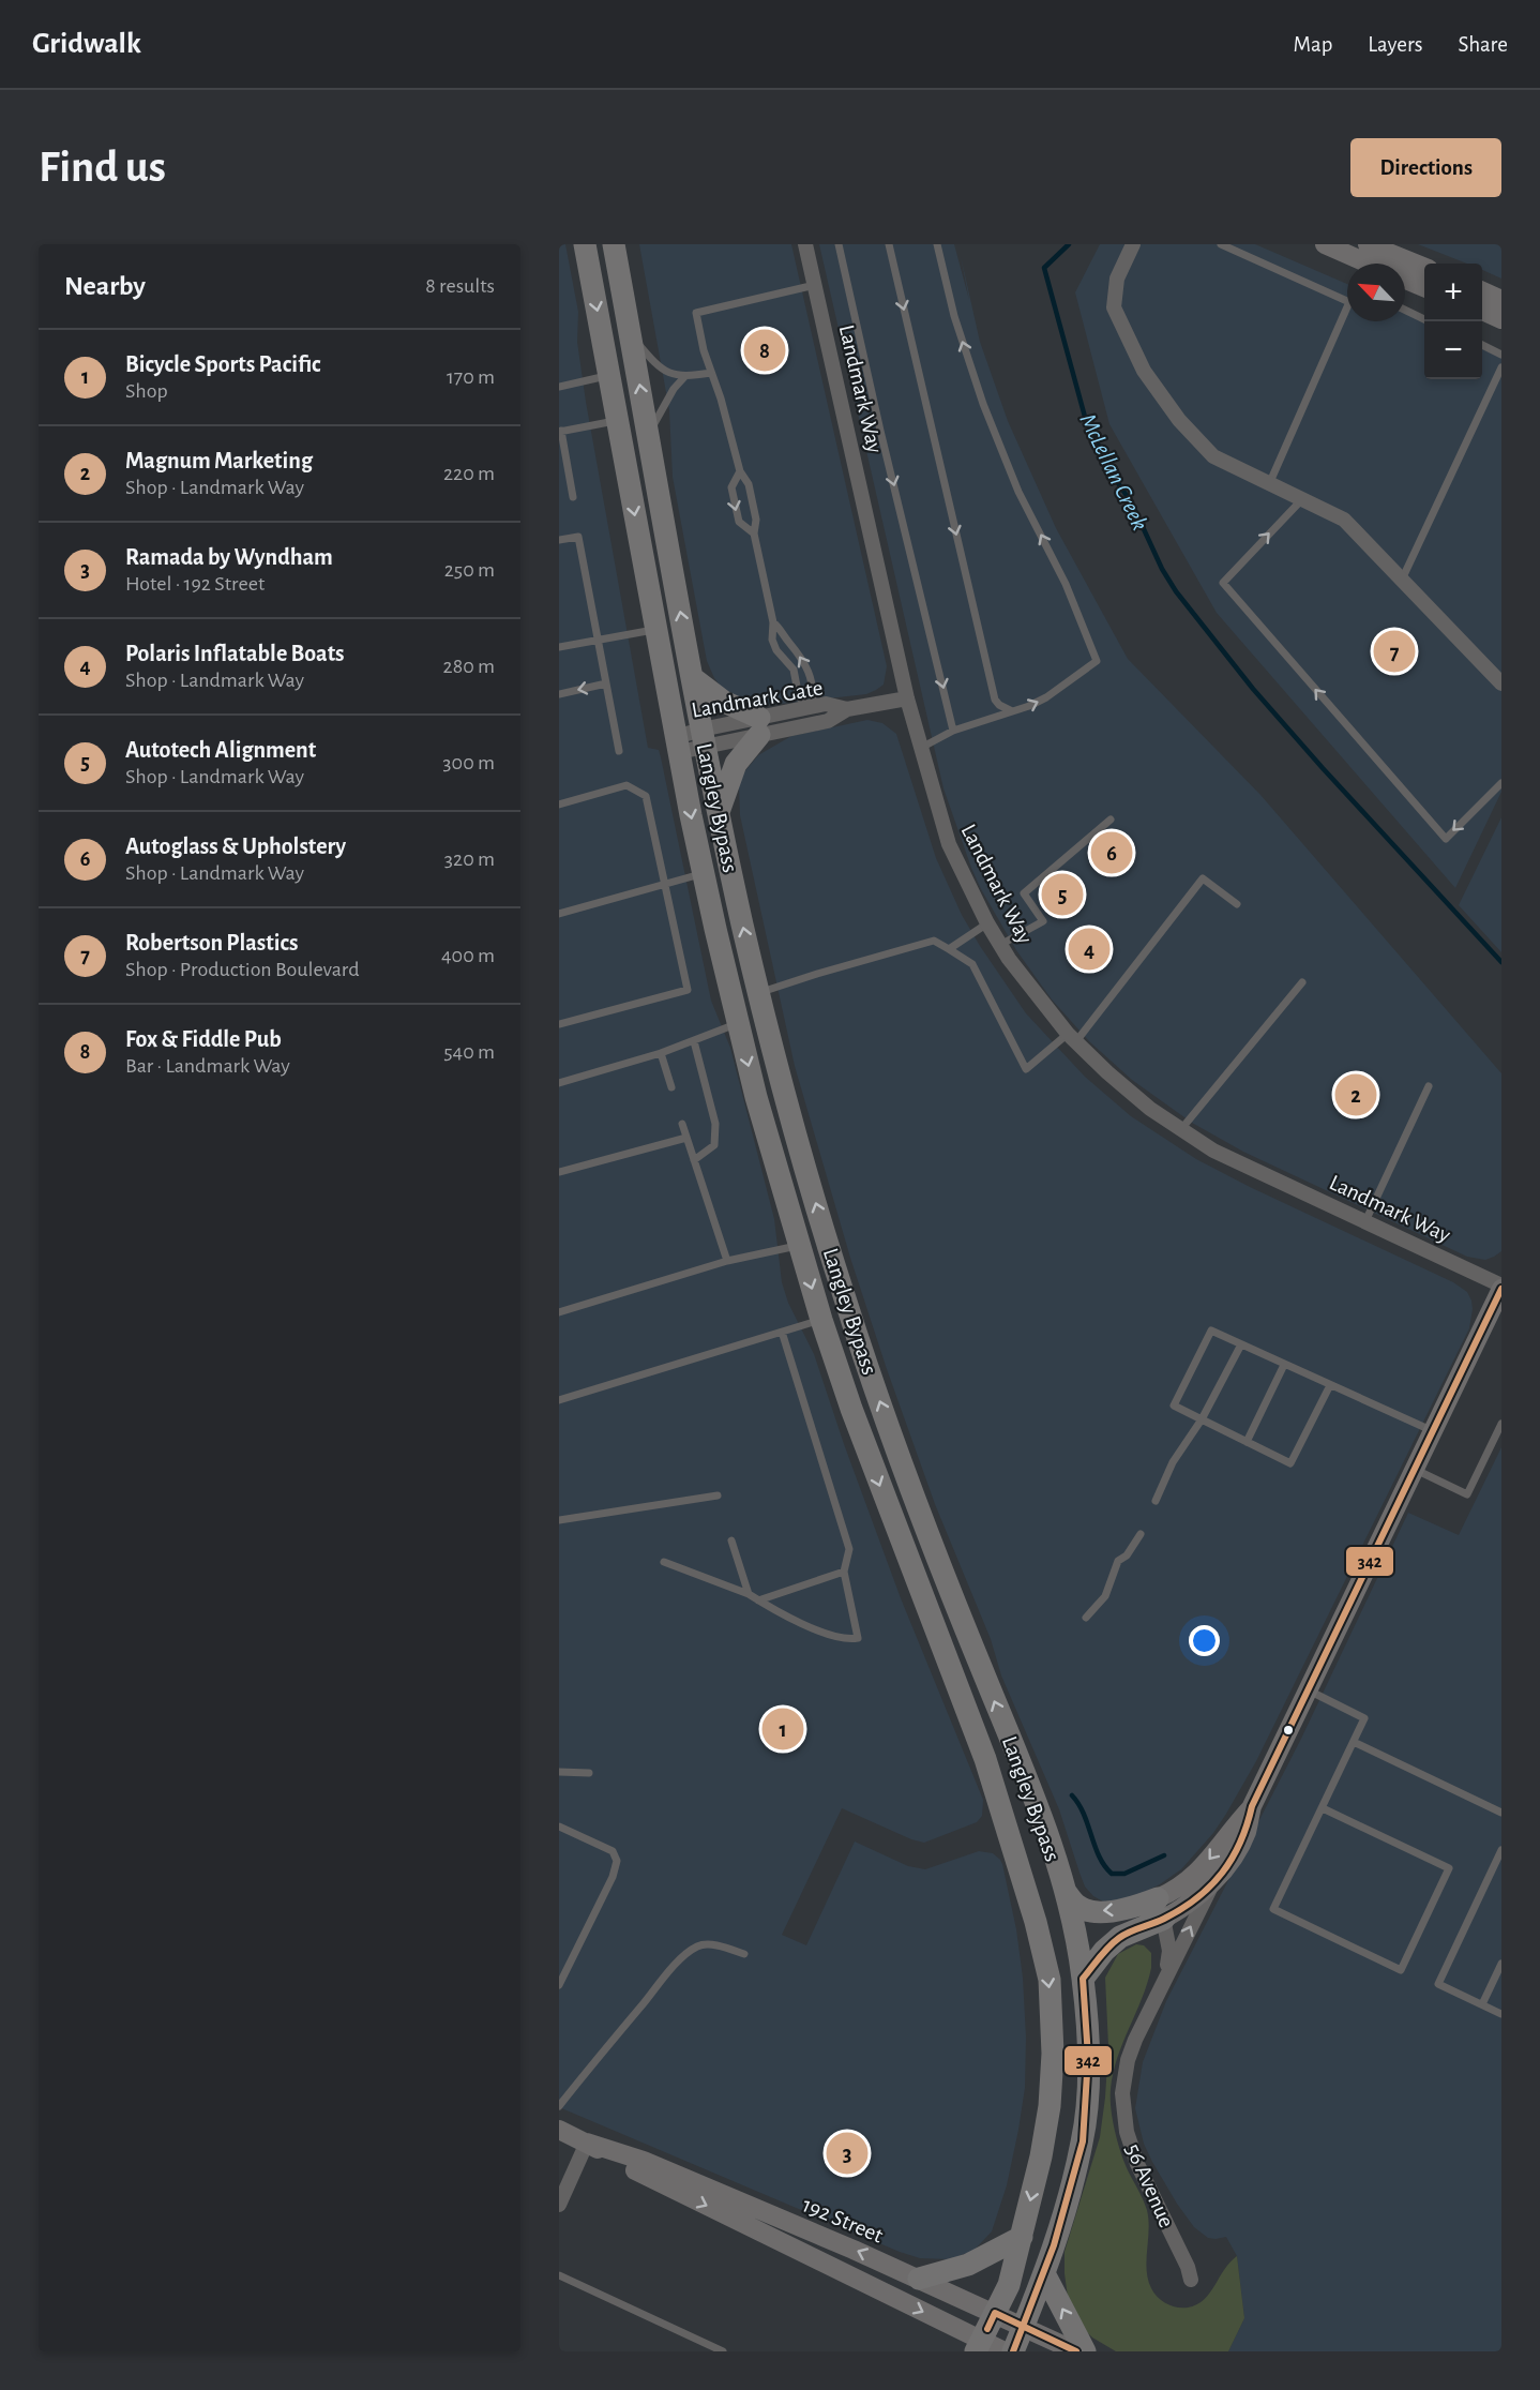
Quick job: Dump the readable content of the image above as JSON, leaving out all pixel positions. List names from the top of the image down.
{
  "streets": {
    "highway": ["Langley Bypass"],
    "main road": ["56 Avenue", "192 Street"],
    "street": ["Landmark Way", "Landmark Gate"]
  },
  "crossings": [
    ["Landmark Way", "Landmark Gate"],
    ["Landmark Way", "56 Avenue"],
    ["Landmark Gate", "Langley Bypass"],
    ["Langley Bypass", "192 Street"]
  ],
  "water": ["McLellan Creek"],
  "lines": ["transit line 342"],
  "north": "top left",
  "page": {
    "header": "Gridwalk",
    "nav": ["Map", "Layers", "Share"],
    "buttons": "Directions",
    "title": "Find us",
    "heading": ["Nearby", "8 results"],
    "map_buttons": ["+", "−"],
    "pins": [
      "8",
      "7",
      "6",
      "5",
      "4",
      "2",
      "1",
      "3"
    ],
    "list": [
      {
        "mark": "1",
        "name": "Bicycle Sports Pacific",
        "note": "Shop",
        "value": "170 m"
      },
      {
        "mark": "2",
        "name": "Magnum Marketing",
        "note": "Shop · Landmark Way",
        "value": "220 m"
      },
      {
        "mark": "3",
        "name": "Ramada by Wyndham",
        "note": "Hotel · 192 Street",
        "value": "250 m"
      },
      {
        "mark": "4",
        "name": "Polaris Inflatable Boats",
        "note": "Shop · Landmark Way",
        "value": "280 m"
      },
      {
        "mark": "5",
        "name": "Autotech Alignment",
        "note": "Shop · Landmark Way",
        "value": "300 m"
      },
      {
        "mark": "6",
        "name": "Autoglass & Upholstery",
        "note": "Shop · Landmark Way",
        "value": "320 m"
      },
      {
        "mark": "7",
        "name": "Robertson Plastics",
        "note": "Shop · Production Boulevard",
        "value": "400 m"
      },
      {
        "mark": "8",
        "name": "Fox & Fiddle Pub",
        "note": "Bar · Landmark Way",
        "value": "540 m"
      }
    ]
  }
}
